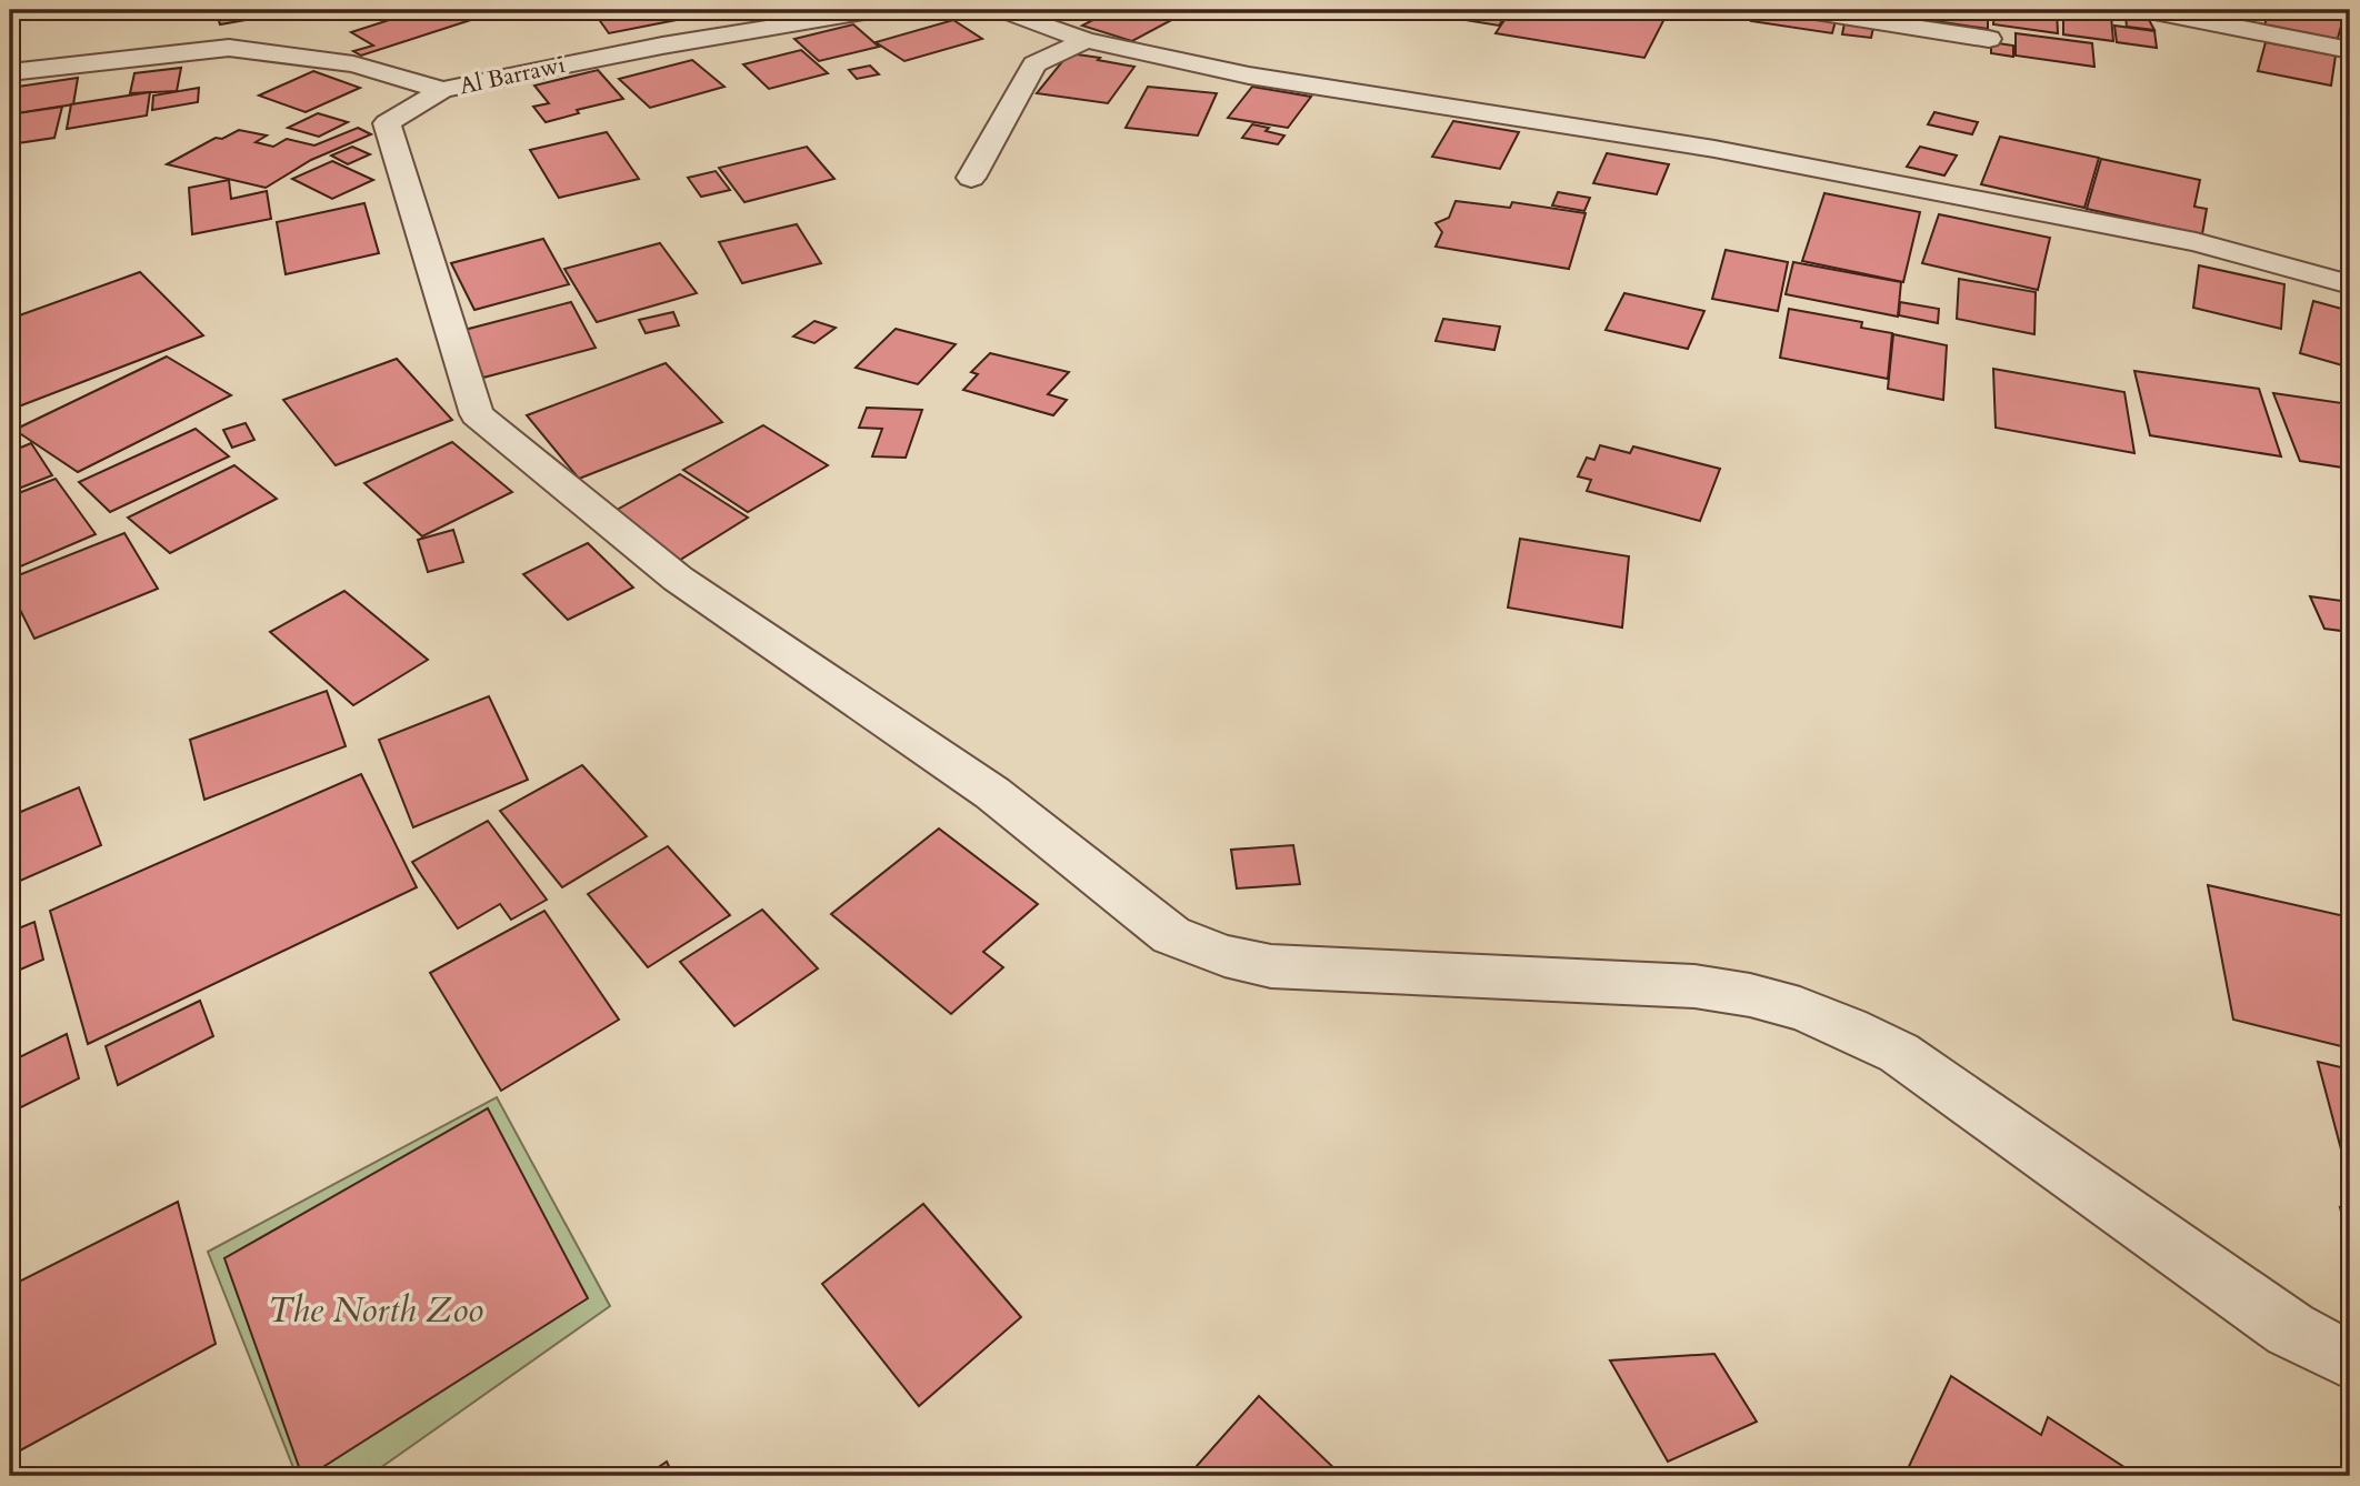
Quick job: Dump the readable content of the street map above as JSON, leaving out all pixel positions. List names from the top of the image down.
{
  "streets": {
    "street": ["Al Barrawi"]
  },
  "parks": ["The North Zoo"]
}
